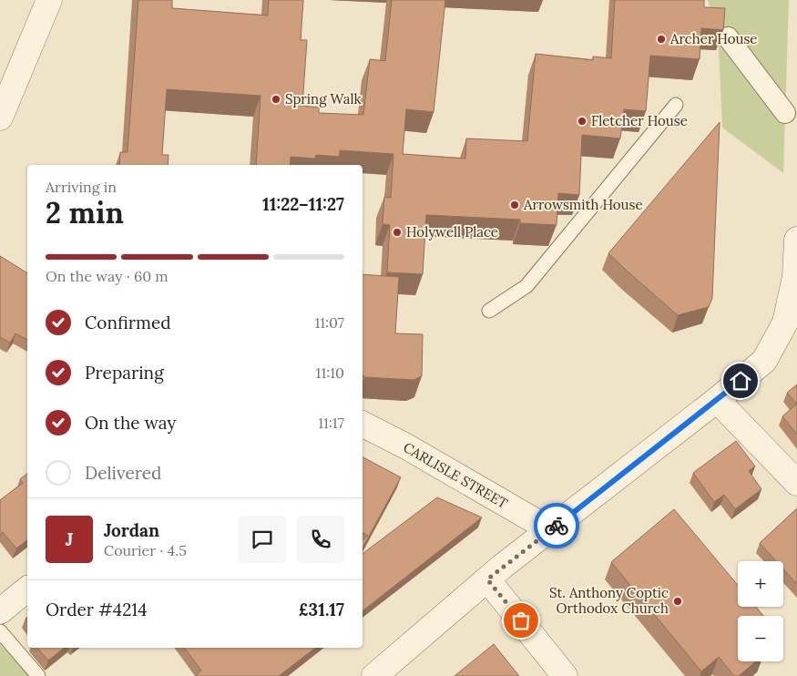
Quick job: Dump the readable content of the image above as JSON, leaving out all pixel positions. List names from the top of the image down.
{
  "streets": {
    "street": ["CARLISLE STREET"]
  },
  "places": [
    "Archer House",
    "Spring Walk",
    "Fletcher House",
    "Arrowsmith House",
    "Holywell Place",
    "St. Anthony Coptic Orthodox Church"
  ],
  "page": {
    "heading": ["2 min", "Arriving in", "11:22–11:27"],
    "panel": [
      "Jordan",
      "Courier · 4.5",
      "Order #4214",
      "£31.17"
    ],
    "bar": "On the way · 60 m",
    "list": [
      ["Confirmed", "11:07"],
      ["Preparing", "11:10"],
      ["On the way", "11:17"],
      "Delivered"
    ],
    "round": "J",
    "map_buttons": ["+", "−"]
  }
}
